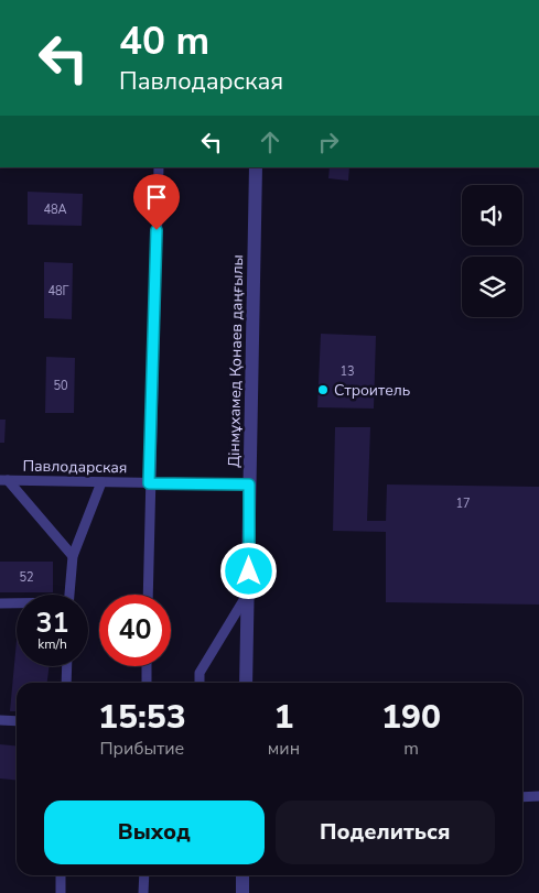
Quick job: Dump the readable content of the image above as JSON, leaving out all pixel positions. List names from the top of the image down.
{
  "streets": {
    "street": ["Дінмұхамед Қонаев даңғылы"],
    "lane": ["Павлодарская"]
  },
  "crossings": [
    ["Дінмұхамед Қонаев даңғылы", "Павлодарская"]
  ],
  "places": ["Строитель"],
  "house_numbers": [
    "48А",
    "48Г",
    "13",
    "50",
    "17",
    "52"
  ],
  "page": {
    "turn": ["40 m", "Павлодарская"],
    "speed": "31 km/h",
    "limit": "40",
    "eta": [
      "15:53",
      "Прибытие",
      "1",
      "мин",
      "190",
      "m"
    ],
    "buttons": ["Выход", "Поделиться"]
  }
}
